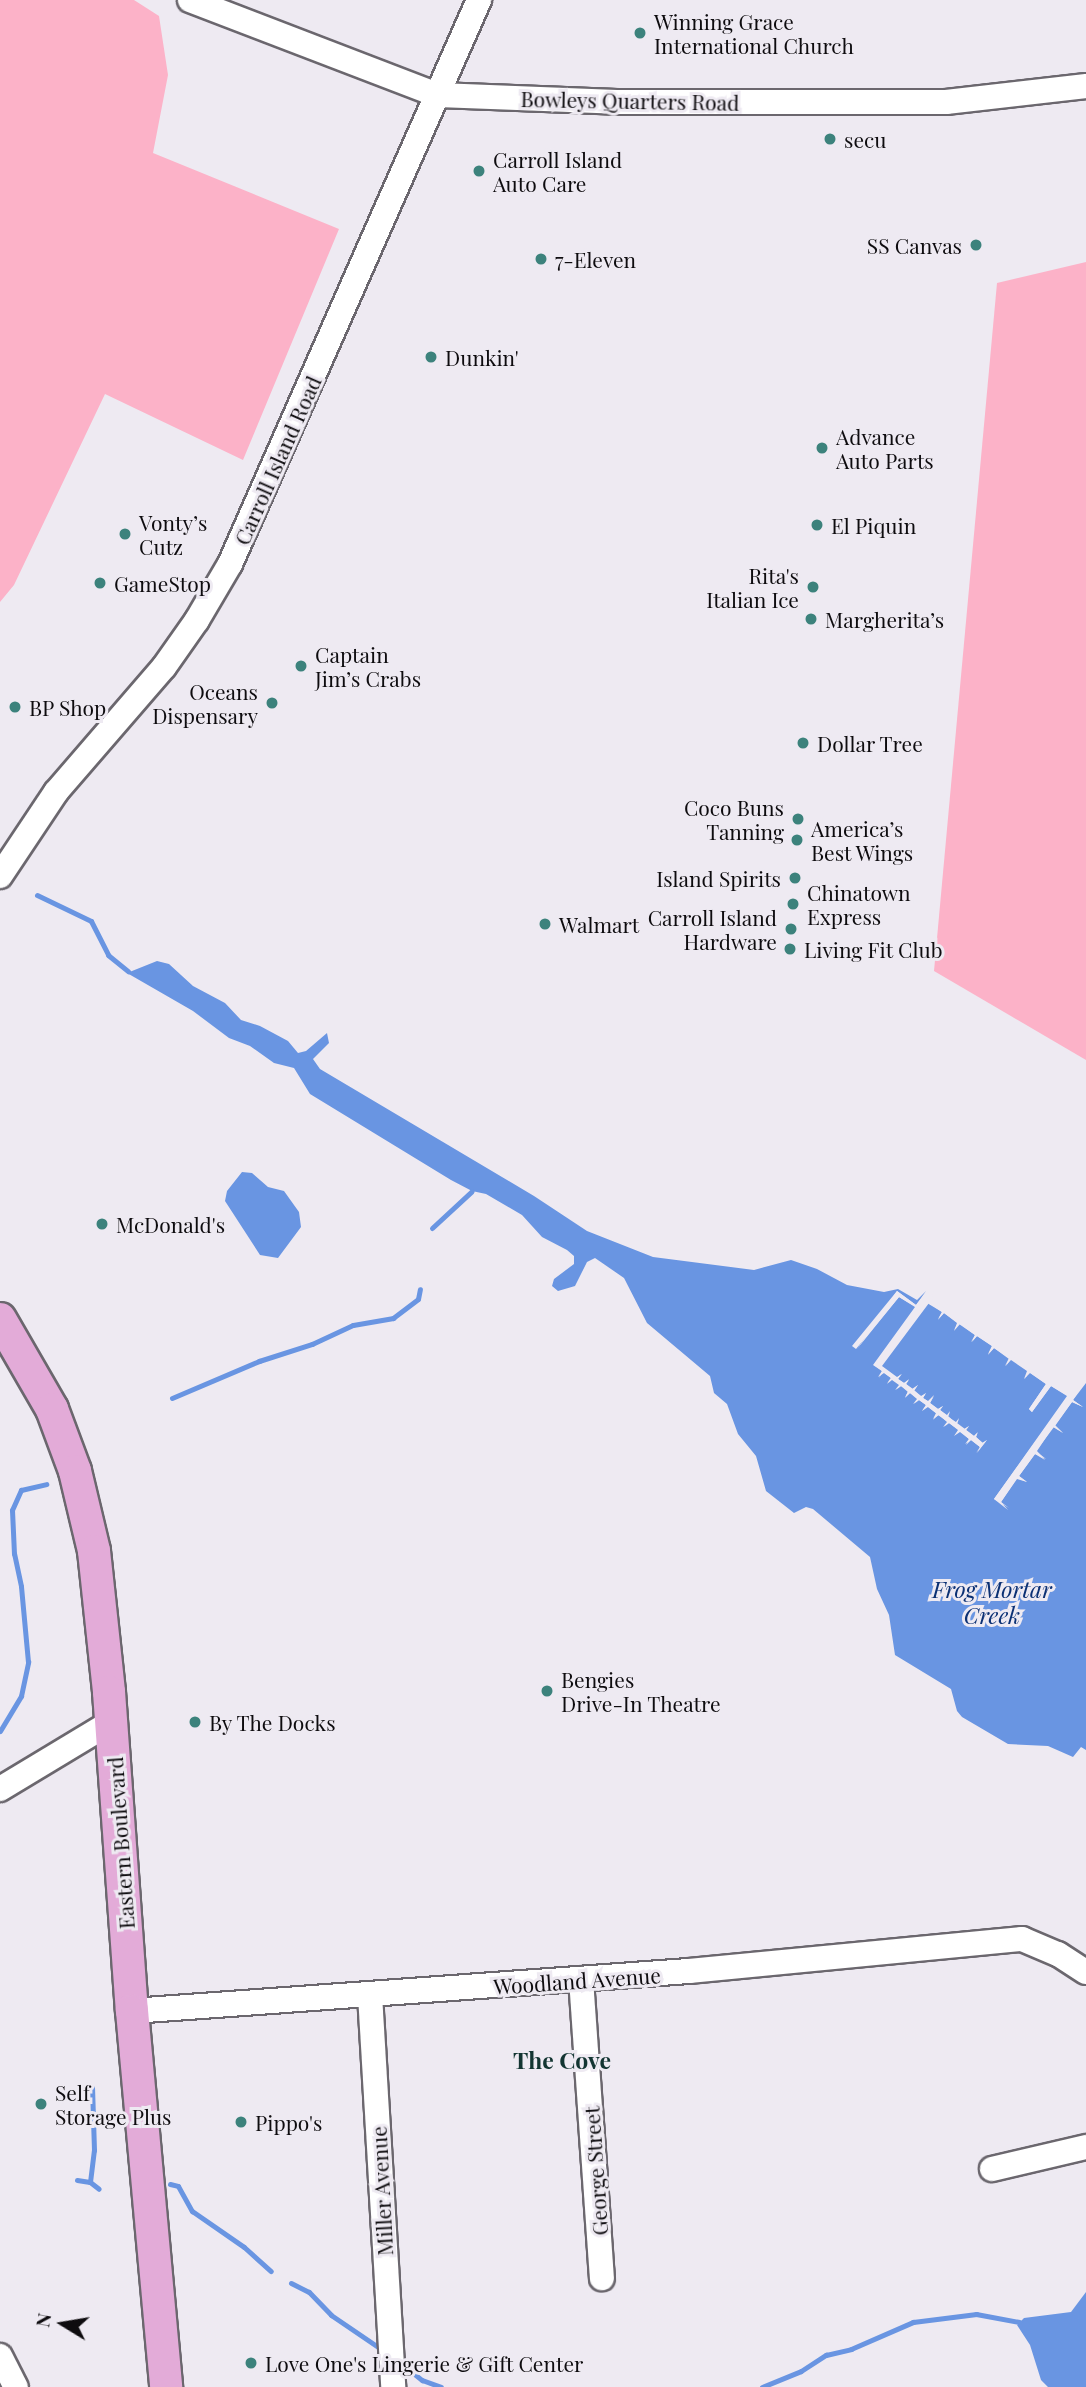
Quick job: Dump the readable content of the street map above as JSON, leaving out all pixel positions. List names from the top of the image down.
{
  "streets": {
    "main road": ["Eastern Boulevard"],
    "street": [
      "Bowleys Quarters Road",
      "Carroll Island Road",
      "Woodland Avenue",
      "George Street",
      "Miller Avenue"
    ]
  },
  "crossings": [
    ["Bowleys Quarters Road", "Carroll Island Road"],
    ["Eastern Boulevard", "Woodland Avenue"],
    ["Woodland Avenue", "George Street"],
    ["Woodland Avenue", "Miller Avenue"]
  ],
  "districts": ["The Cove"],
  "water": ["Frog Mortar Creek"],
  "places": [
    "Winning Grace International Church",
    "secu",
    "Carroll Island Auto Care",
    "SS Canvas",
    "7-Eleven",
    "Dunkin'",
    "Advance Auto Parts",
    "El Piquin",
    "Vonty’s Cutz",
    "GameStop",
    "Rita's Italian Ice",
    "Margherita’s",
    "Captain Jim’s Crabs",
    "Oceans Dispensary",
    "BP Shop",
    "Dollar Tree",
    "Coco Buns Tanning",
    "America’s Best Wings",
    "Island Spirits",
    "Chinatown Express",
    "Walmart",
    "Carroll Island Hardware",
    "Living Fit Club",
    "McDonald's",
    "Bengies Drive-In Theatre",
    "By The Docks",
    "Self Storage Plus",
    "Pippo's",
    "Love One's Lingerie & Gift Center"
  ],
  "north": "left"
}
